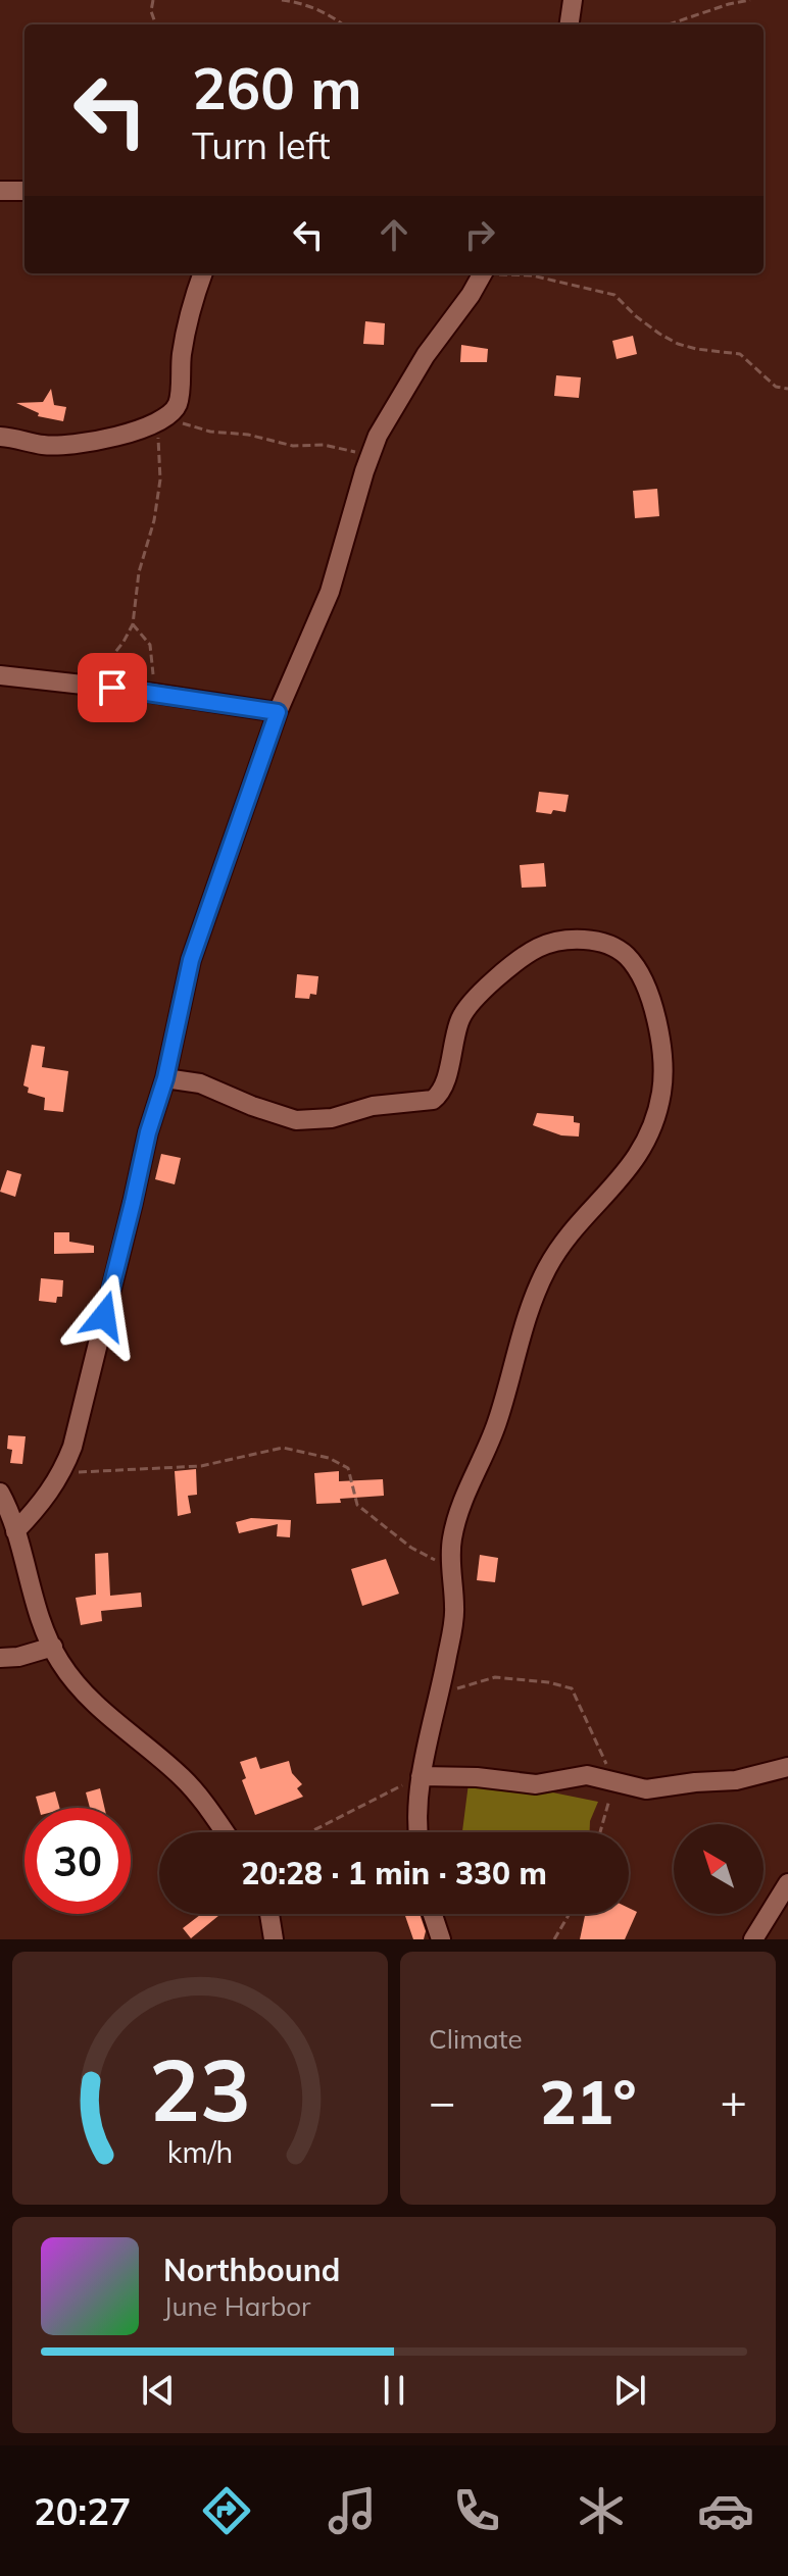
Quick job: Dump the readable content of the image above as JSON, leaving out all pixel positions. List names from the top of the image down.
{
  "north": "top left",
  "page": {
    "turn": ["260 m", "Turn left"],
    "limit": "30",
    "trip": "20:28 · 1 min · 330 m",
    "tile": "Climate",
    "heat": ["−", "21°", "+"],
    "song": ["Northbound", "June Harbor"],
    "tabs": "20:27",
    "gauge": ["23", "km/h"]
  }
}
